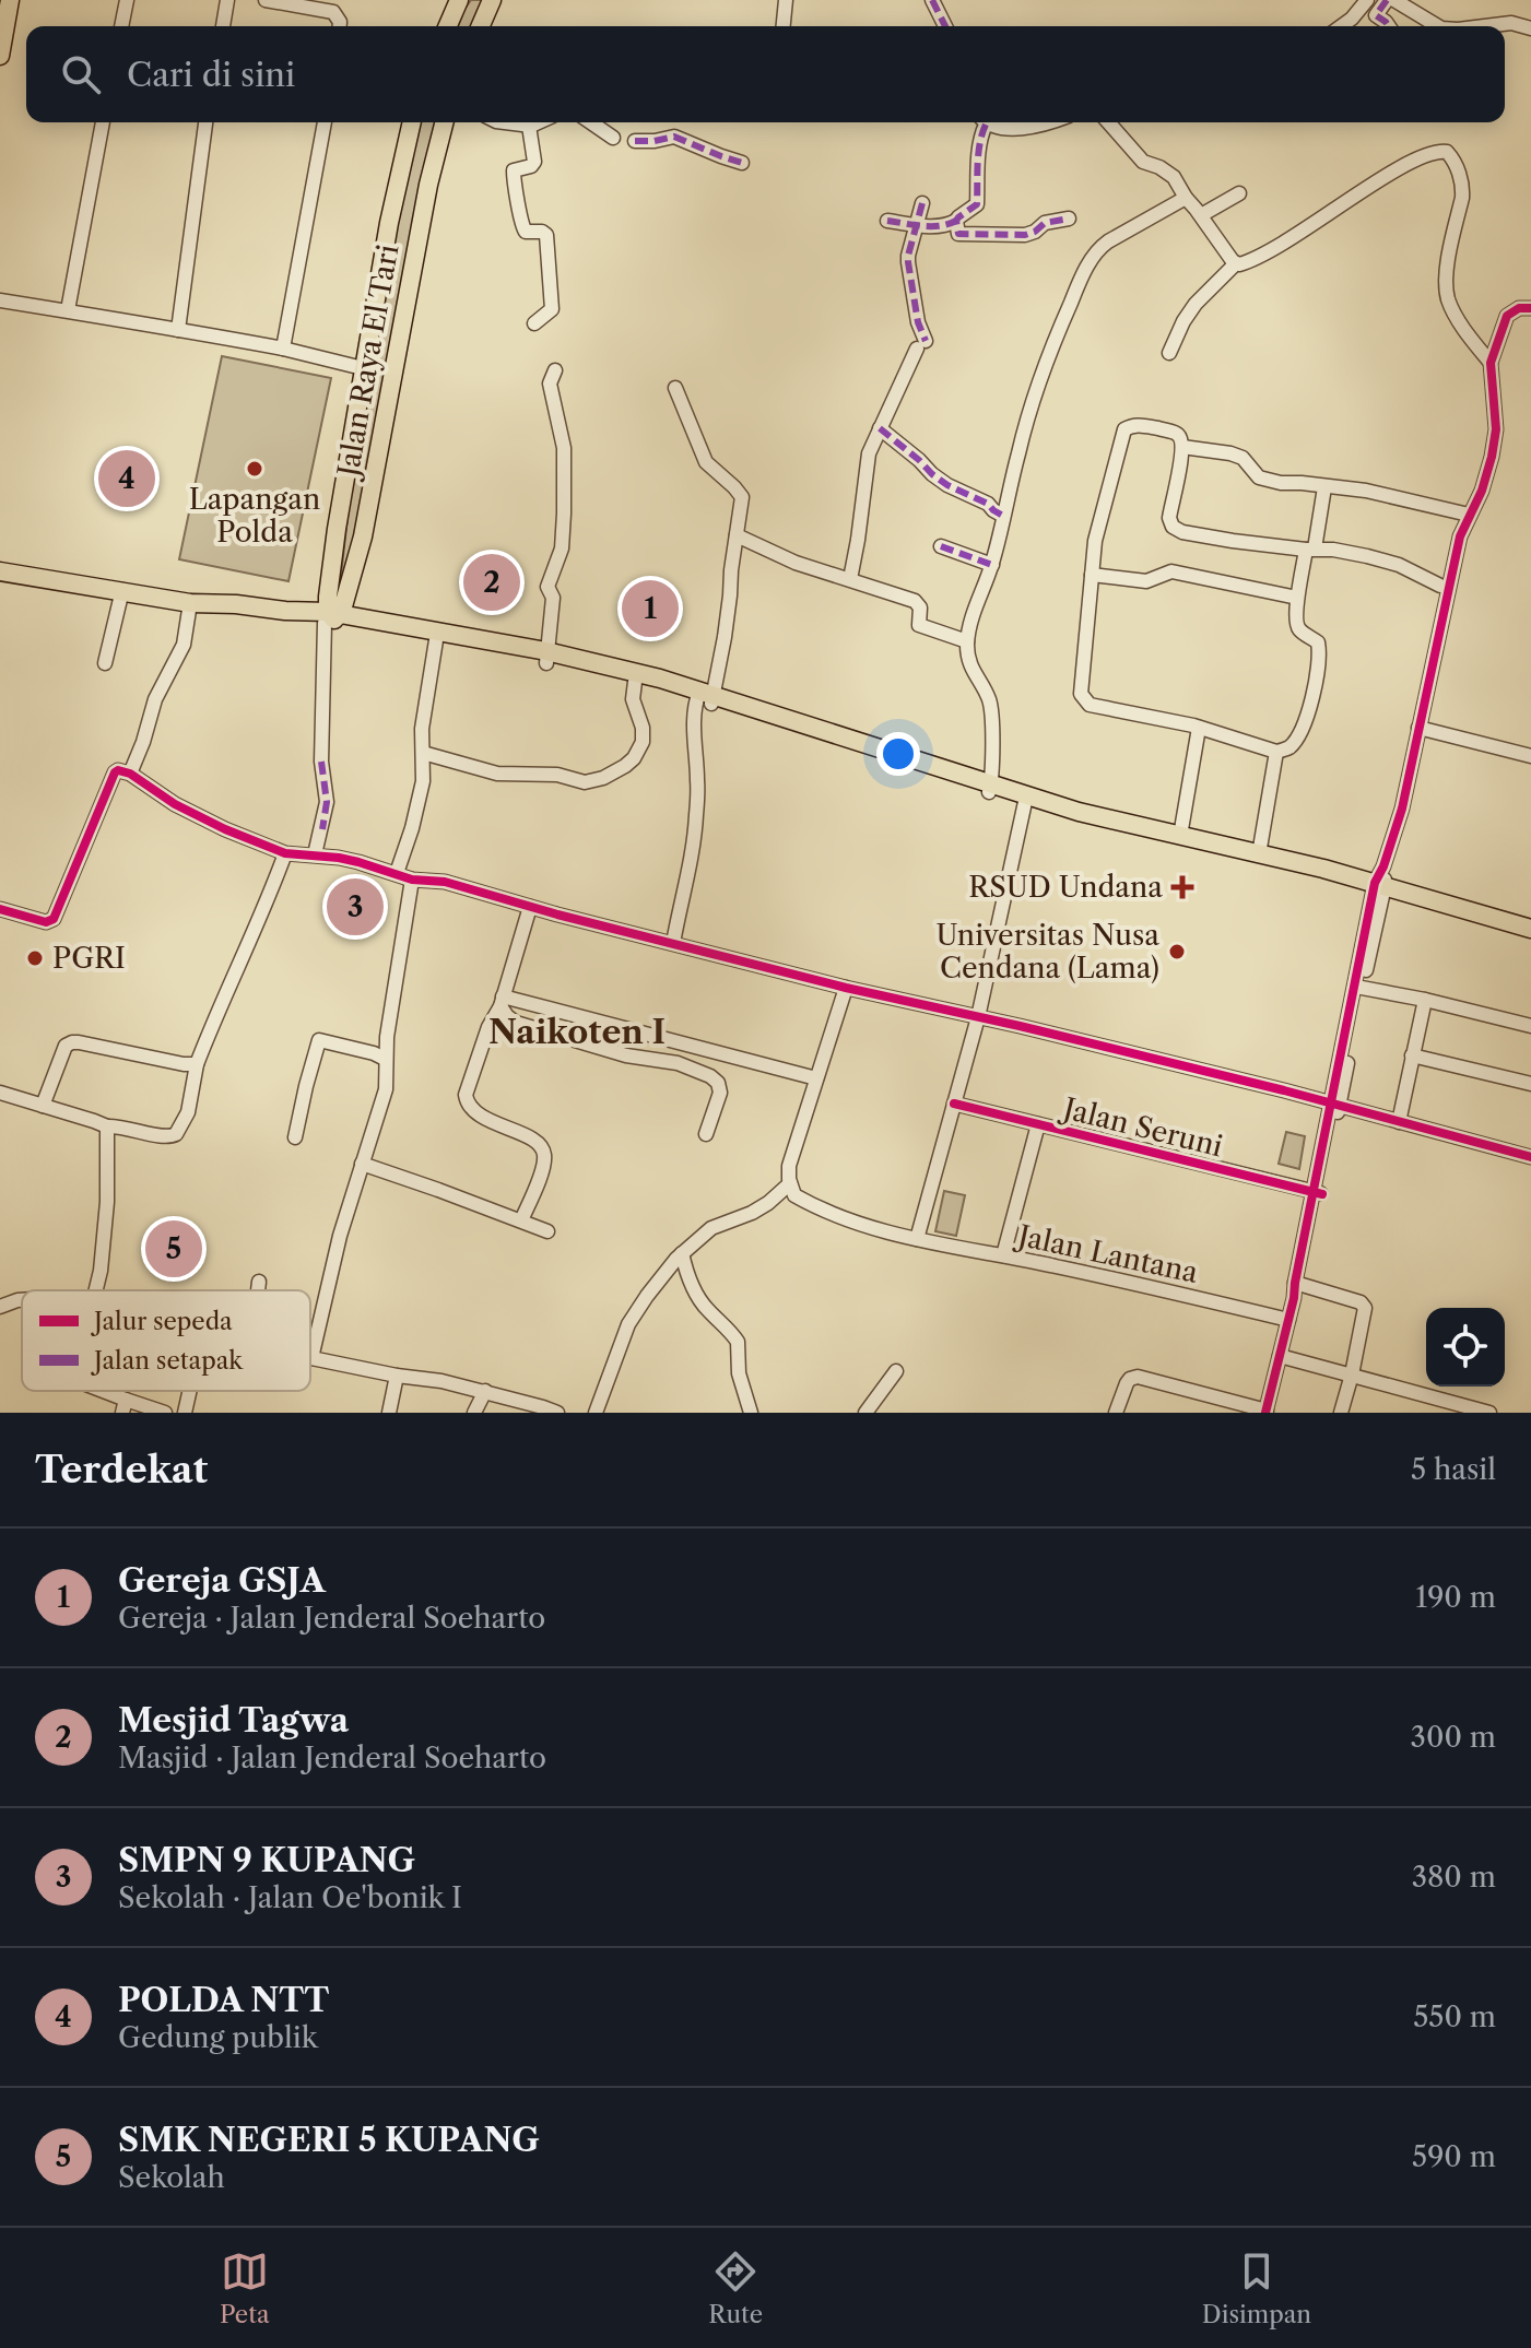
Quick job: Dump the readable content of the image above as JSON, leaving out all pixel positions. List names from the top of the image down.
{
  "streets": {
    "main road": ["Jalan Raya El Tari"],
    "street": ["Jalan Seruni", "Jalan Lantana"]
  },
  "districts": ["Naikoten I"],
  "places": {
    "other": ["Lapangan Polda", "Universitas Nusa Cendana (Lama)", "PGRI"],
    "health": ["RSUD Undana"]
  },
  "legend": ["Jalur sepeda", "Jalan setapak"],
  "page": {
    "search": "Cari di sini",
    "pins": [
      "4",
      "2",
      "1",
      "3",
      "5"
    ],
    "heading": ["Terdekat", "5 hasil"],
    "list": [
      {
        "mark": "1",
        "name": "Gereja GSJA",
        "note": "Gereja · Jalan Jenderal Soeharto",
        "value": "190 m"
      },
      {
        "mark": "2",
        "name": "Mesjid Tagwa",
        "note": "Masjid · Jalan Jenderal Soeharto",
        "value": "300 m"
      },
      {
        "mark": "3",
        "name": "SMPN 9 KUPANG",
        "note": "Sekolah · Jalan Oe'bonik I",
        "value": "380 m"
      },
      {
        "mark": "4",
        "name": "POLDA NTT",
        "note": "Gedung publik",
        "value": "550 m"
      },
      {
        "mark": "5",
        "name": "SMK NEGERI 5 KUPANG",
        "note": "Sekolah",
        "value": "590 m"
      }
    ],
    "nav": ["Peta", "Rute", "Disimpan"]
  }
}
